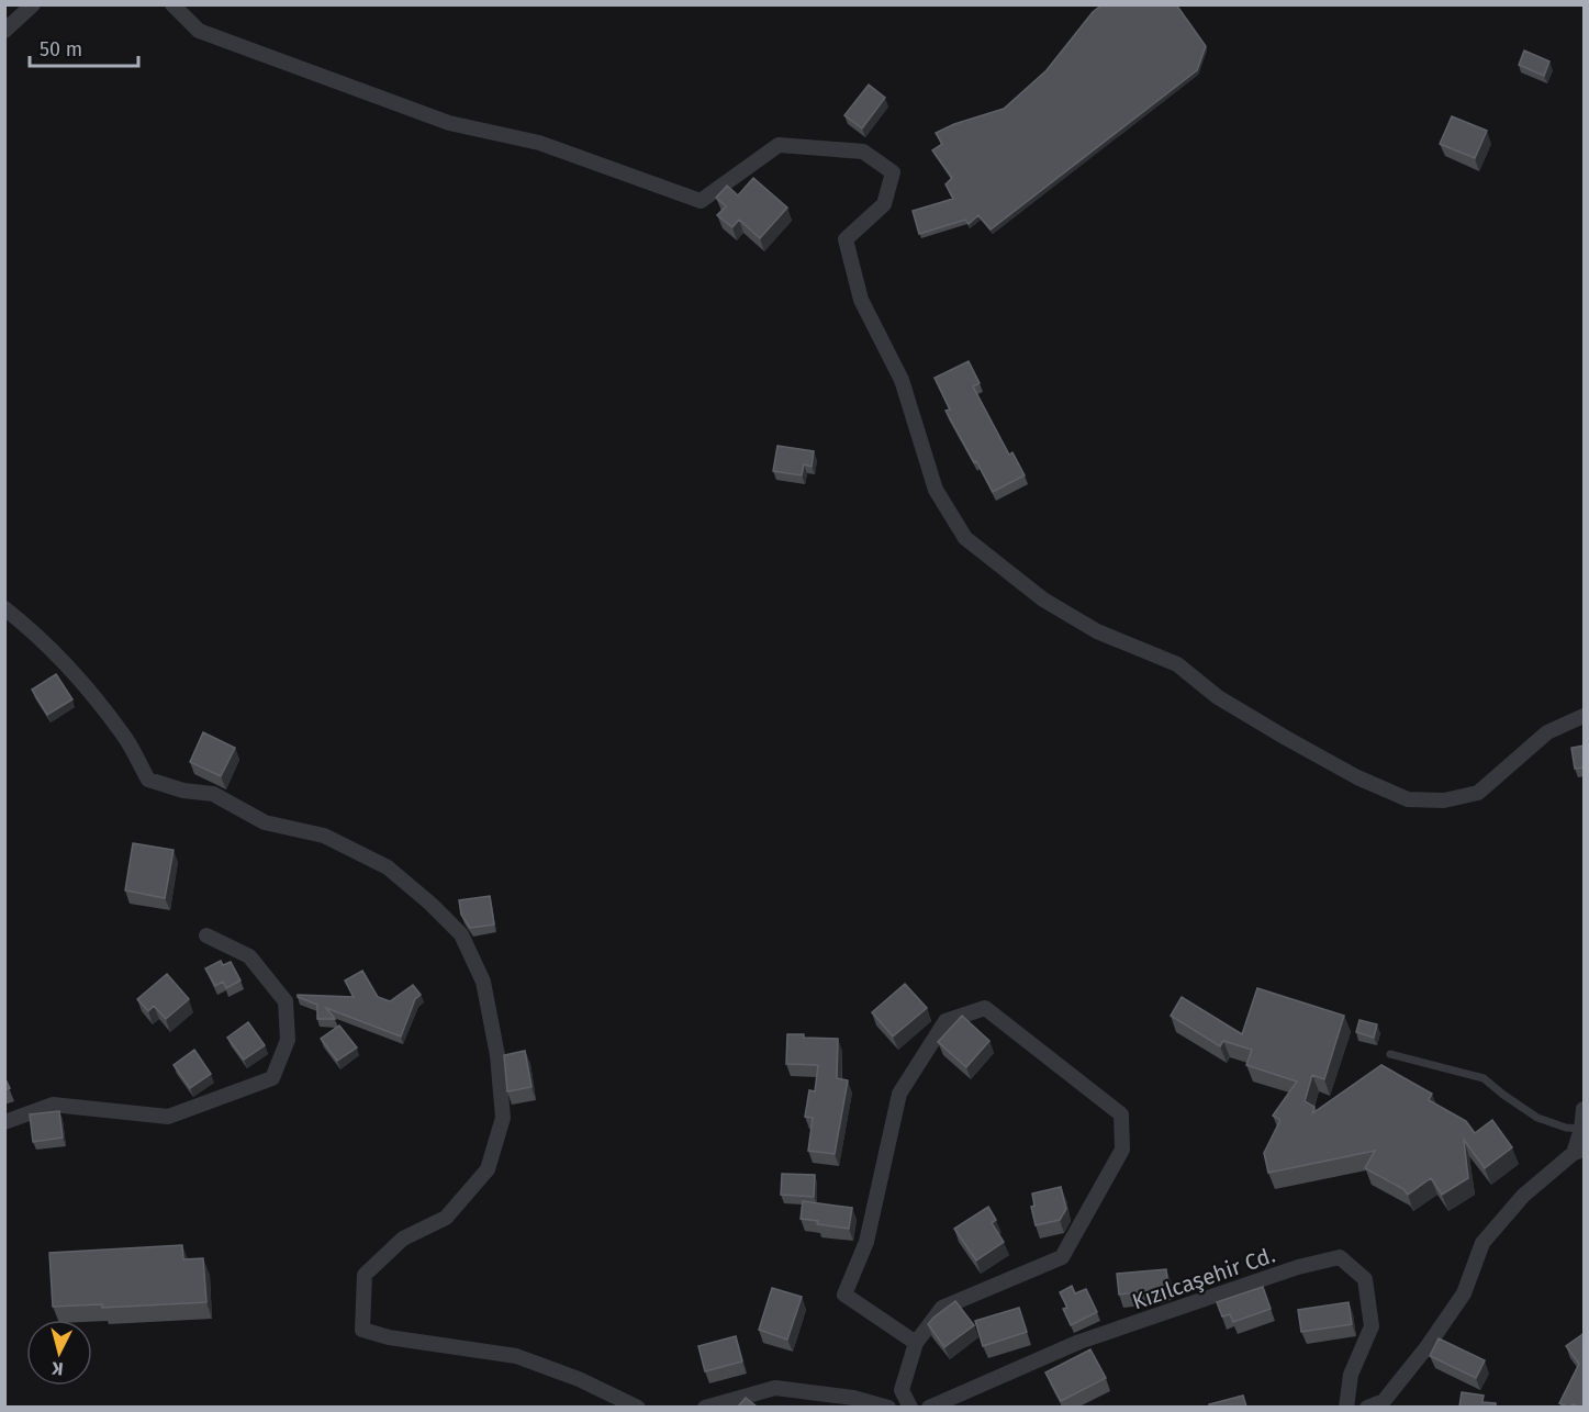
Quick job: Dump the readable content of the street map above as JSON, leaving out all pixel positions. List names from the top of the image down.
{
  "streets": {
    "street": ["Kızılcaşehir Cd."]
  },
  "scale_bar": "50 m",
  "north": "bottom"
}
